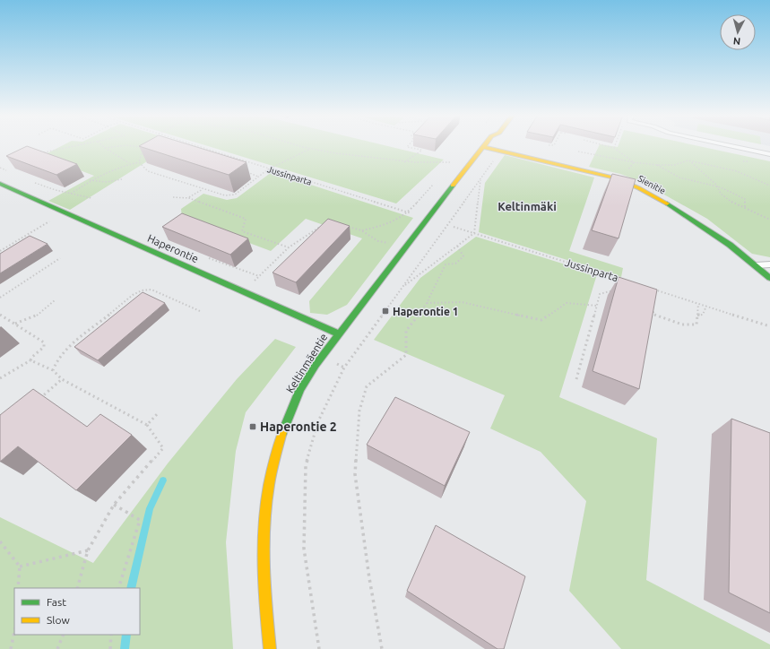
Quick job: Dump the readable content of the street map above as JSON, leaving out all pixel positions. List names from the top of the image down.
{
  "streets": {
    "street": ["Sienitie", "Haperontie", "Keltinmäentie"],
    "path": ["Jussinparta"]
  },
  "crossings": [
    ["Sienitie", "Keltinmäentie"],
    ["Haperontie", "Keltinmäentie"]
  ],
  "districts": ["Keltinmäki"],
  "places": {
    "transit": ["Haperontie 1", "Haperontie 2"]
  },
  "legend": ["Fast", "Slow"],
  "north": "bottom"
}
